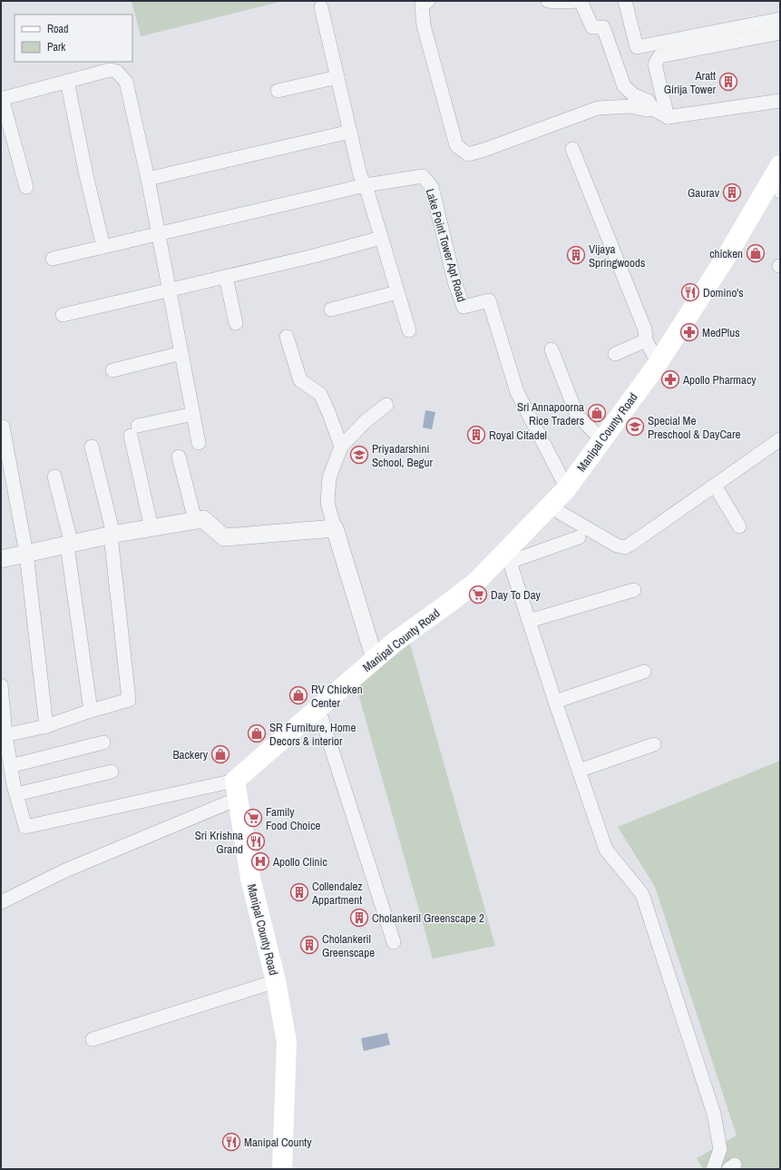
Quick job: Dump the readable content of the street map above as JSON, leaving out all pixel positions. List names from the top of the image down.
{
  "streets": {
    "main road": ["Manipal County Road"],
    "street": ["Lake Point Tower Apt Road"]
  },
  "crossings": [
    ["Lake Point Tower Apt Road", "Manipal County Road"]
  ],
  "places": {
    "building": [
      "Aratt Girija Tower",
      "Gaurav",
      "Vijaya Springwoods",
      "Royal Citadel",
      "Collendalez Appartment",
      "Cholankeril Greenscape 2",
      "Cholankeril Greenscape"
    ],
    "shop": [
      "chicken",
      "Sri Annapoorna Rice Traders",
      "RV Chicken Center",
      "SR Furniture, Home Decors & interior",
      "Backery"
    ],
    "restaurant": ["Domino's", "Sri Krishna Grand", "Manipal County"],
    "pharmacy": ["MedPlus", "Apollo Pharmacy"],
    "school or university": ["Special Me Preschool & DayCare", "Priyadarshini School, Begur"],
    "supermarket": ["Day To Day", "Family Food Choice"],
    "hospital": ["Apollo Clinic"]
  },
  "legend": ["Road", "Park"]
}
